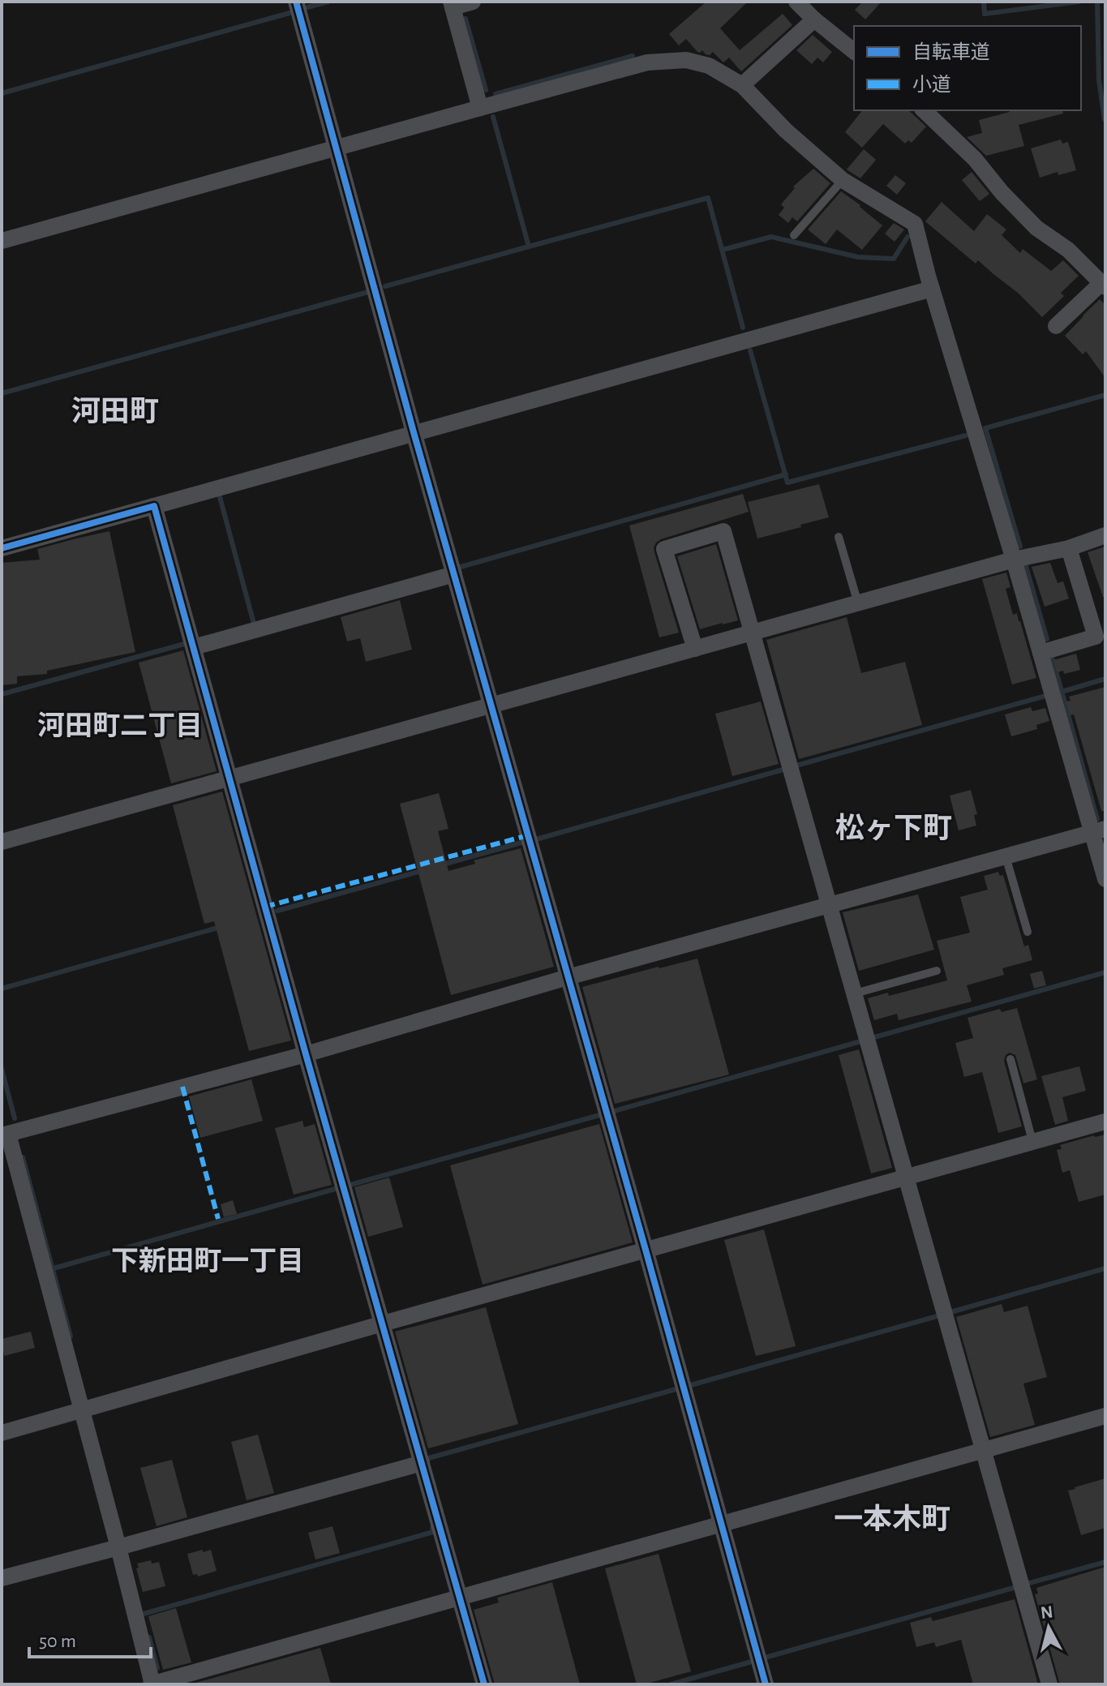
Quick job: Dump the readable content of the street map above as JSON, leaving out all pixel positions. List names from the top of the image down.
{
  "districts": [
    "河田町",
    "河田町二丁目",
    "松ヶ下町",
    "下新田町一丁目",
    "一本木町"
  ],
  "legend": ["自転車道", "小道"],
  "scale_bar": "50 m",
  "north": "top"
}
